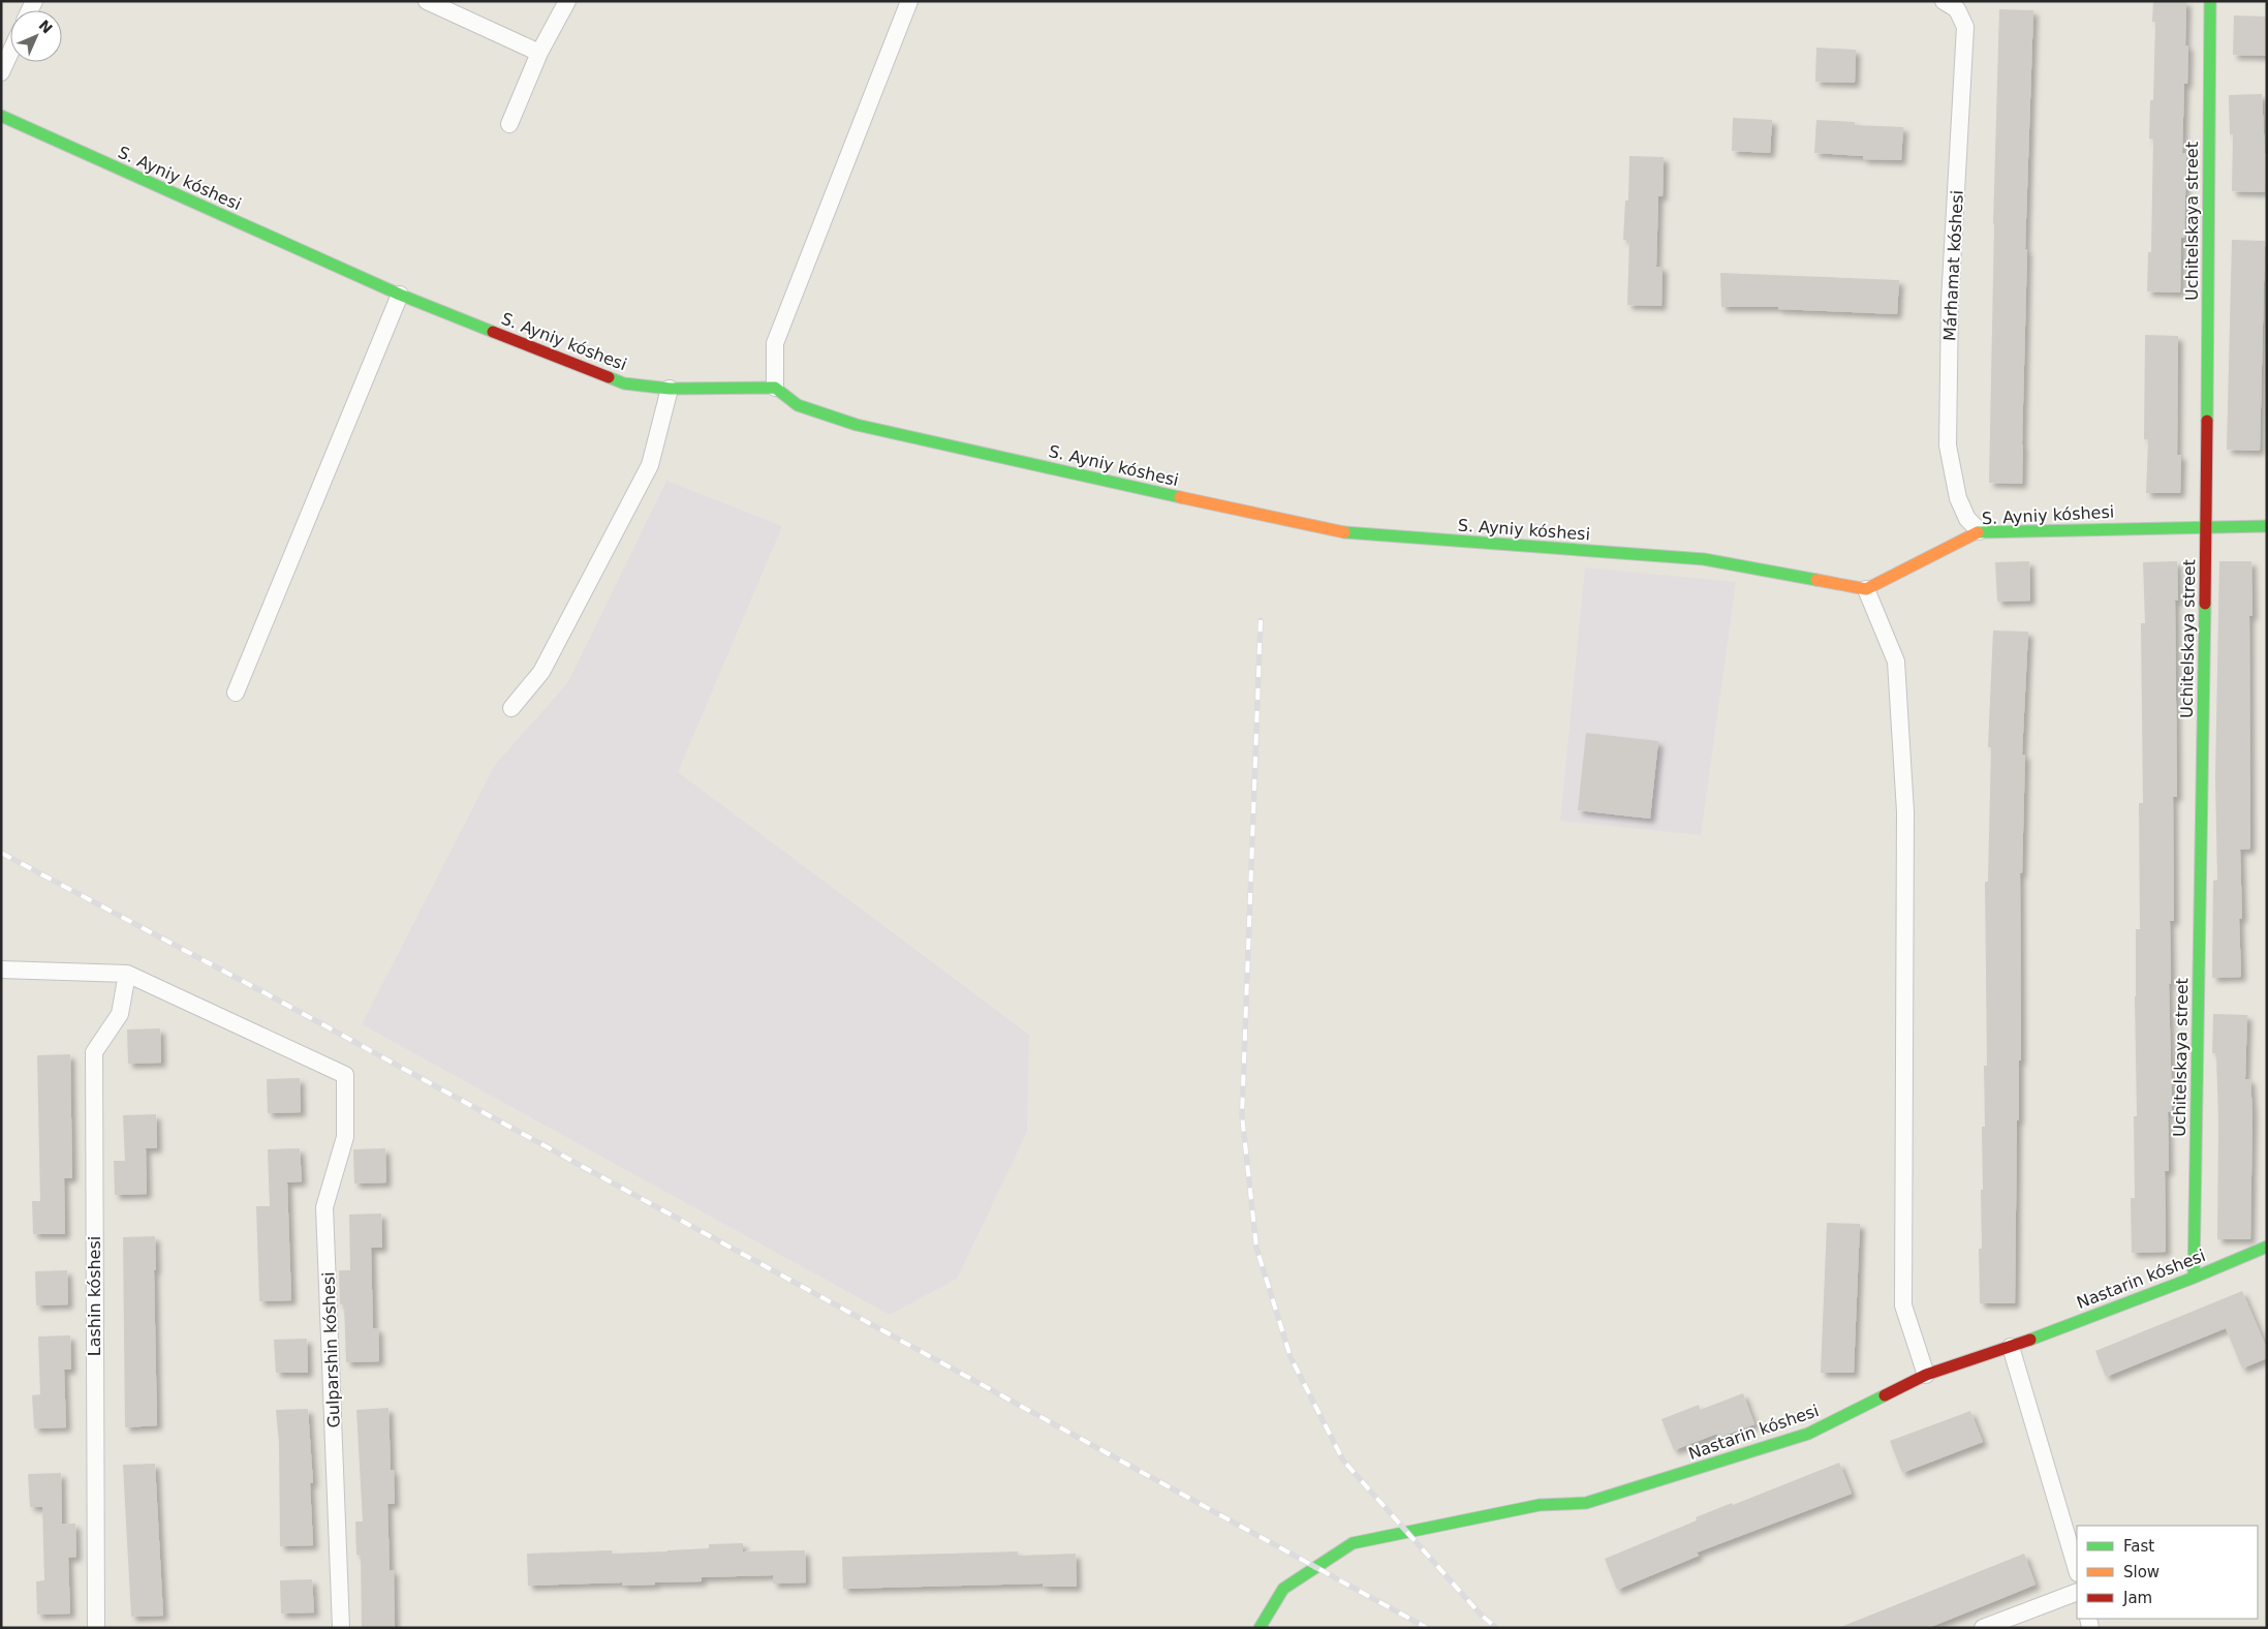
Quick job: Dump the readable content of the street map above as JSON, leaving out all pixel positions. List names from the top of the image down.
{
  "streets": {
    "street": [
      "S. Ayniy kóshesi",
      "Uchitelskaya street",
      "Márhamat kóshesi",
      "Nastarin kóshesi",
      "Lashin kóshesi",
      "Gulparshin kóshesi"
    ]
  },
  "crossings": [
    ["S. Ayniy kóshesi", "Uchitelskaya street"],
    ["S. Ayniy kóshesi", "Márhamat kóshesi"],
    ["Uchitelskaya street", "Nastarin kóshesi"],
    ["Lashin kóshesi", "Gulparshin kóshesi"]
  ],
  "legend": ["Fast", "Slow", "Jam"],
  "north": "top right"
}
